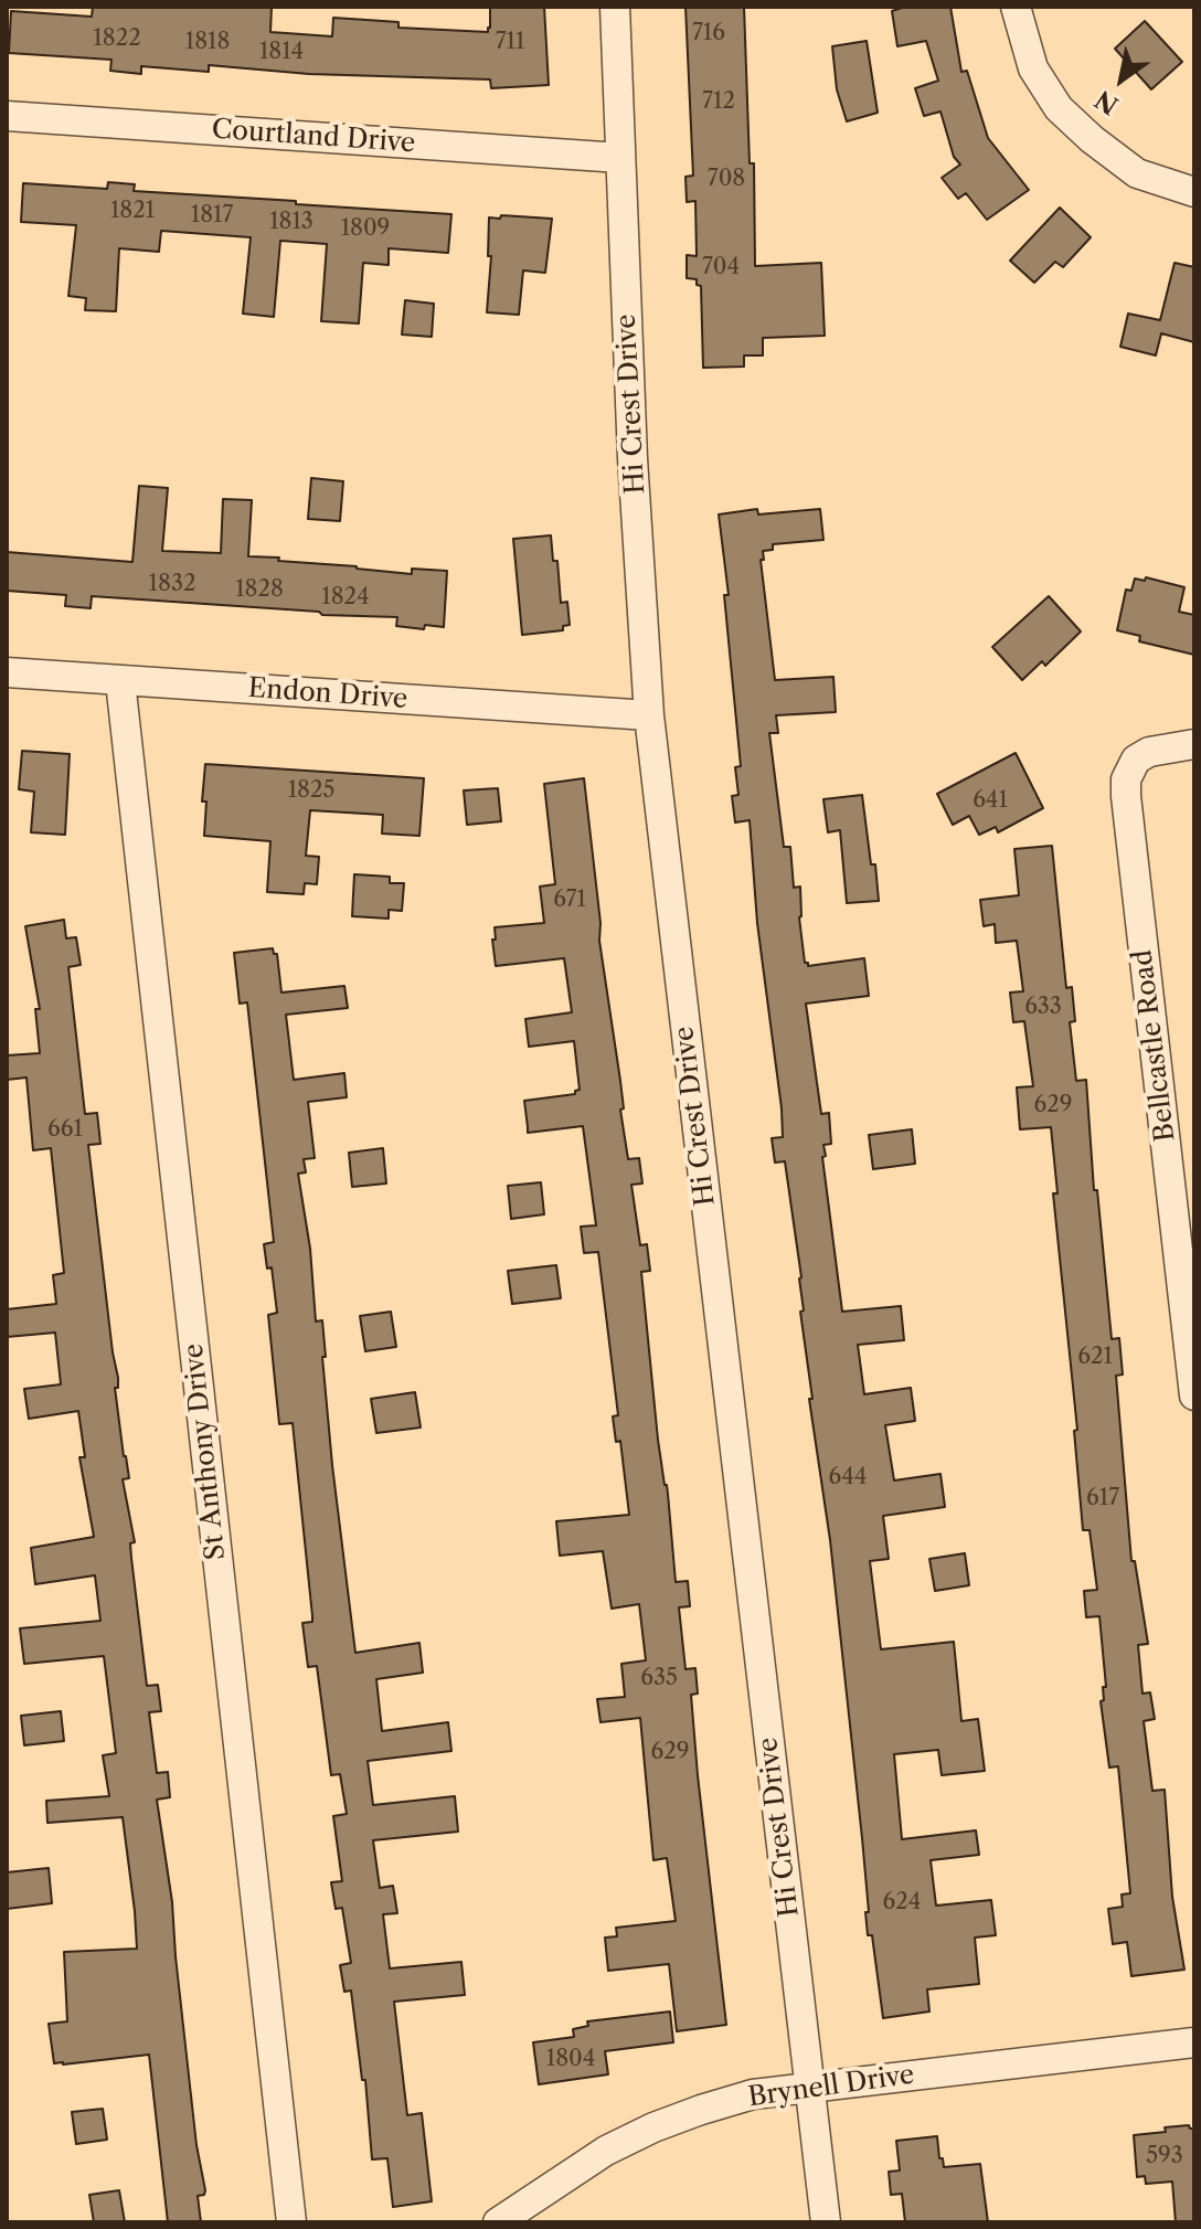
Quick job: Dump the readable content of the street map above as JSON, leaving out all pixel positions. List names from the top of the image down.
{
  "streets": {
    "street": [
      "Courtland Drive",
      "Hi Crest Drive",
      "Endon Drive",
      "Bellcastle Road",
      "St Anthony Drive",
      "Brynell Drive"
    ]
  },
  "crossings": [
    ["Courtland Drive", "Hi Crest Drive"],
    ["Hi Crest Drive", "Endon Drive"],
    ["Hi Crest Drive", "Brynell Drive"],
    ["Endon Drive", "St Anthony Drive"]
  ],
  "house_numbers": [
    "716",
    "1822",
    "1818",
    "711",
    "1814",
    "712",
    "708",
    "1821",
    "1817",
    "1813",
    "1809",
    "704",
    "1832",
    "1828",
    "1824",
    "1825",
    "641",
    "671",
    "633",
    "629",
    "661",
    "621",
    "644",
    "617",
    "635",
    "629",
    "624",
    "1804",
    "593"
  ],
  "north": "bottom left"
}
